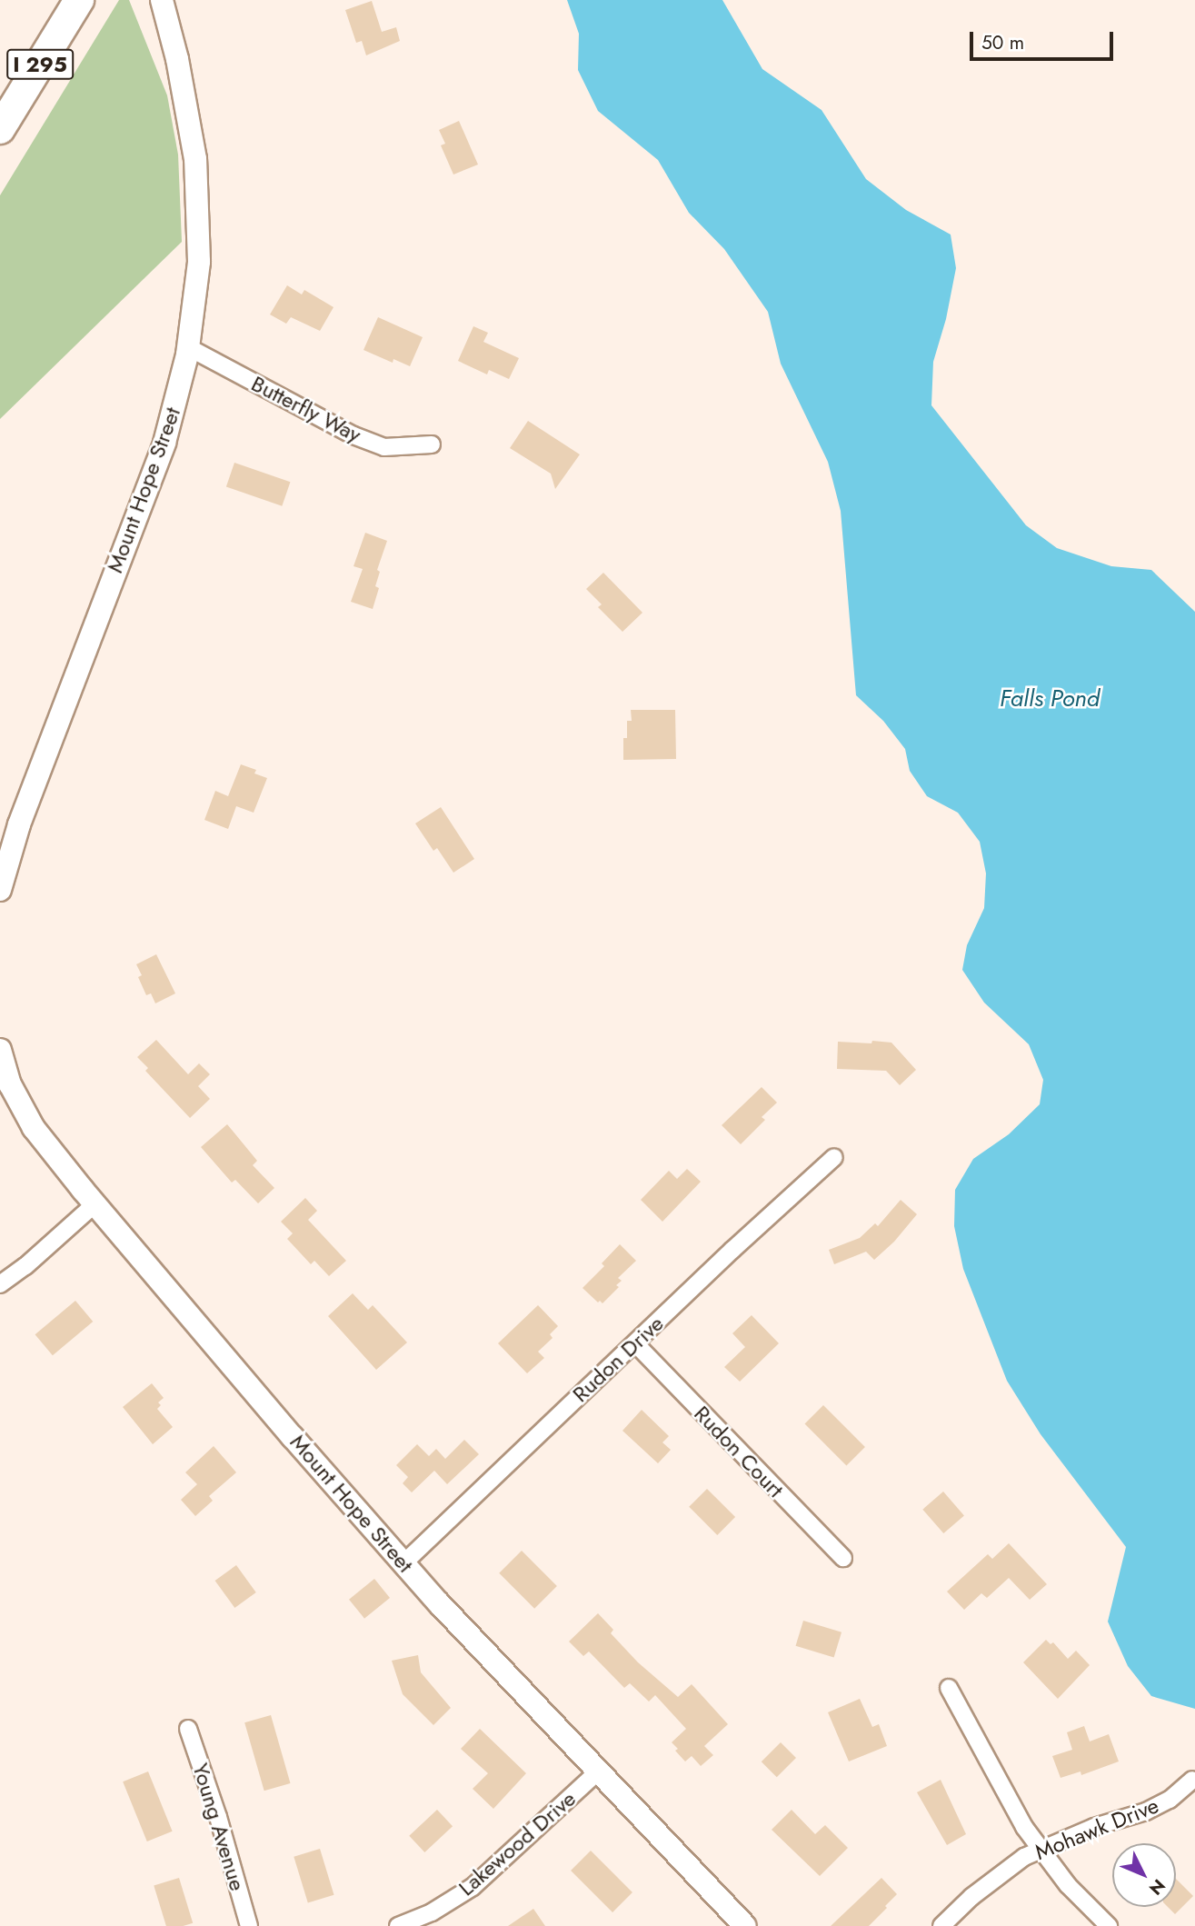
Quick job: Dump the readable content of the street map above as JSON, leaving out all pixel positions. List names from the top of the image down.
{
  "streets": {
    "highway": ["I 295"],
    "street": [
      "Butterfly Way",
      "Mount Hope Street",
      "Rudon Drive",
      "Rudon Court",
      "Young Avenue",
      "Mohawk Drive",
      "Lakewood Drive"
    ]
  },
  "crossings": [
    ["Butterfly Way", "Mount Hope Street"],
    ["Mount Hope Street", "Rudon Drive"],
    ["Mount Hope Street", "Lakewood Drive"],
    ["Rudon Drive", "Rudon Court"]
  ],
  "water": ["Falls Pond"],
  "scale_bar": "50 m",
  "north": "bottom right"
}
